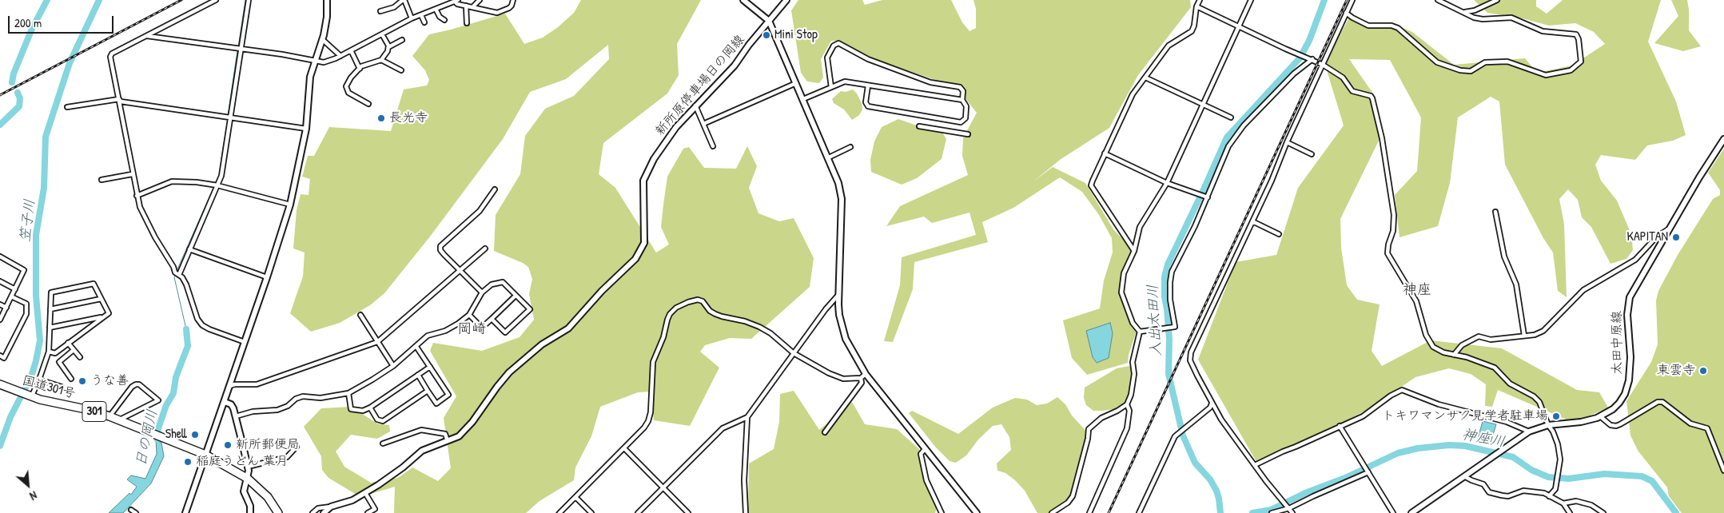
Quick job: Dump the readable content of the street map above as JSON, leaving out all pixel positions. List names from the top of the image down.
{
  "streets": {
    "highway": ["国道301号", "301"],
    "main road": ["新所原停車場日の岡線", "太田中原線"]
  },
  "districts": ["神座", "岡崎"],
  "water": [
    "笠子川",
    "入出太田川",
    "日の岡川",
    "神座川"
  ],
  "places": [
    "Mini Stop",
    "長光寺",
    "KAPITAN",
    "東雲寺",
    "うな善",
    "トキワマンサク見学者駐車場",
    "Shell",
    "新所郵便局",
    "稲庭うどん 葉月"
  ],
  "scale_bar": "200 m",
  "north": "bottom right"
}
